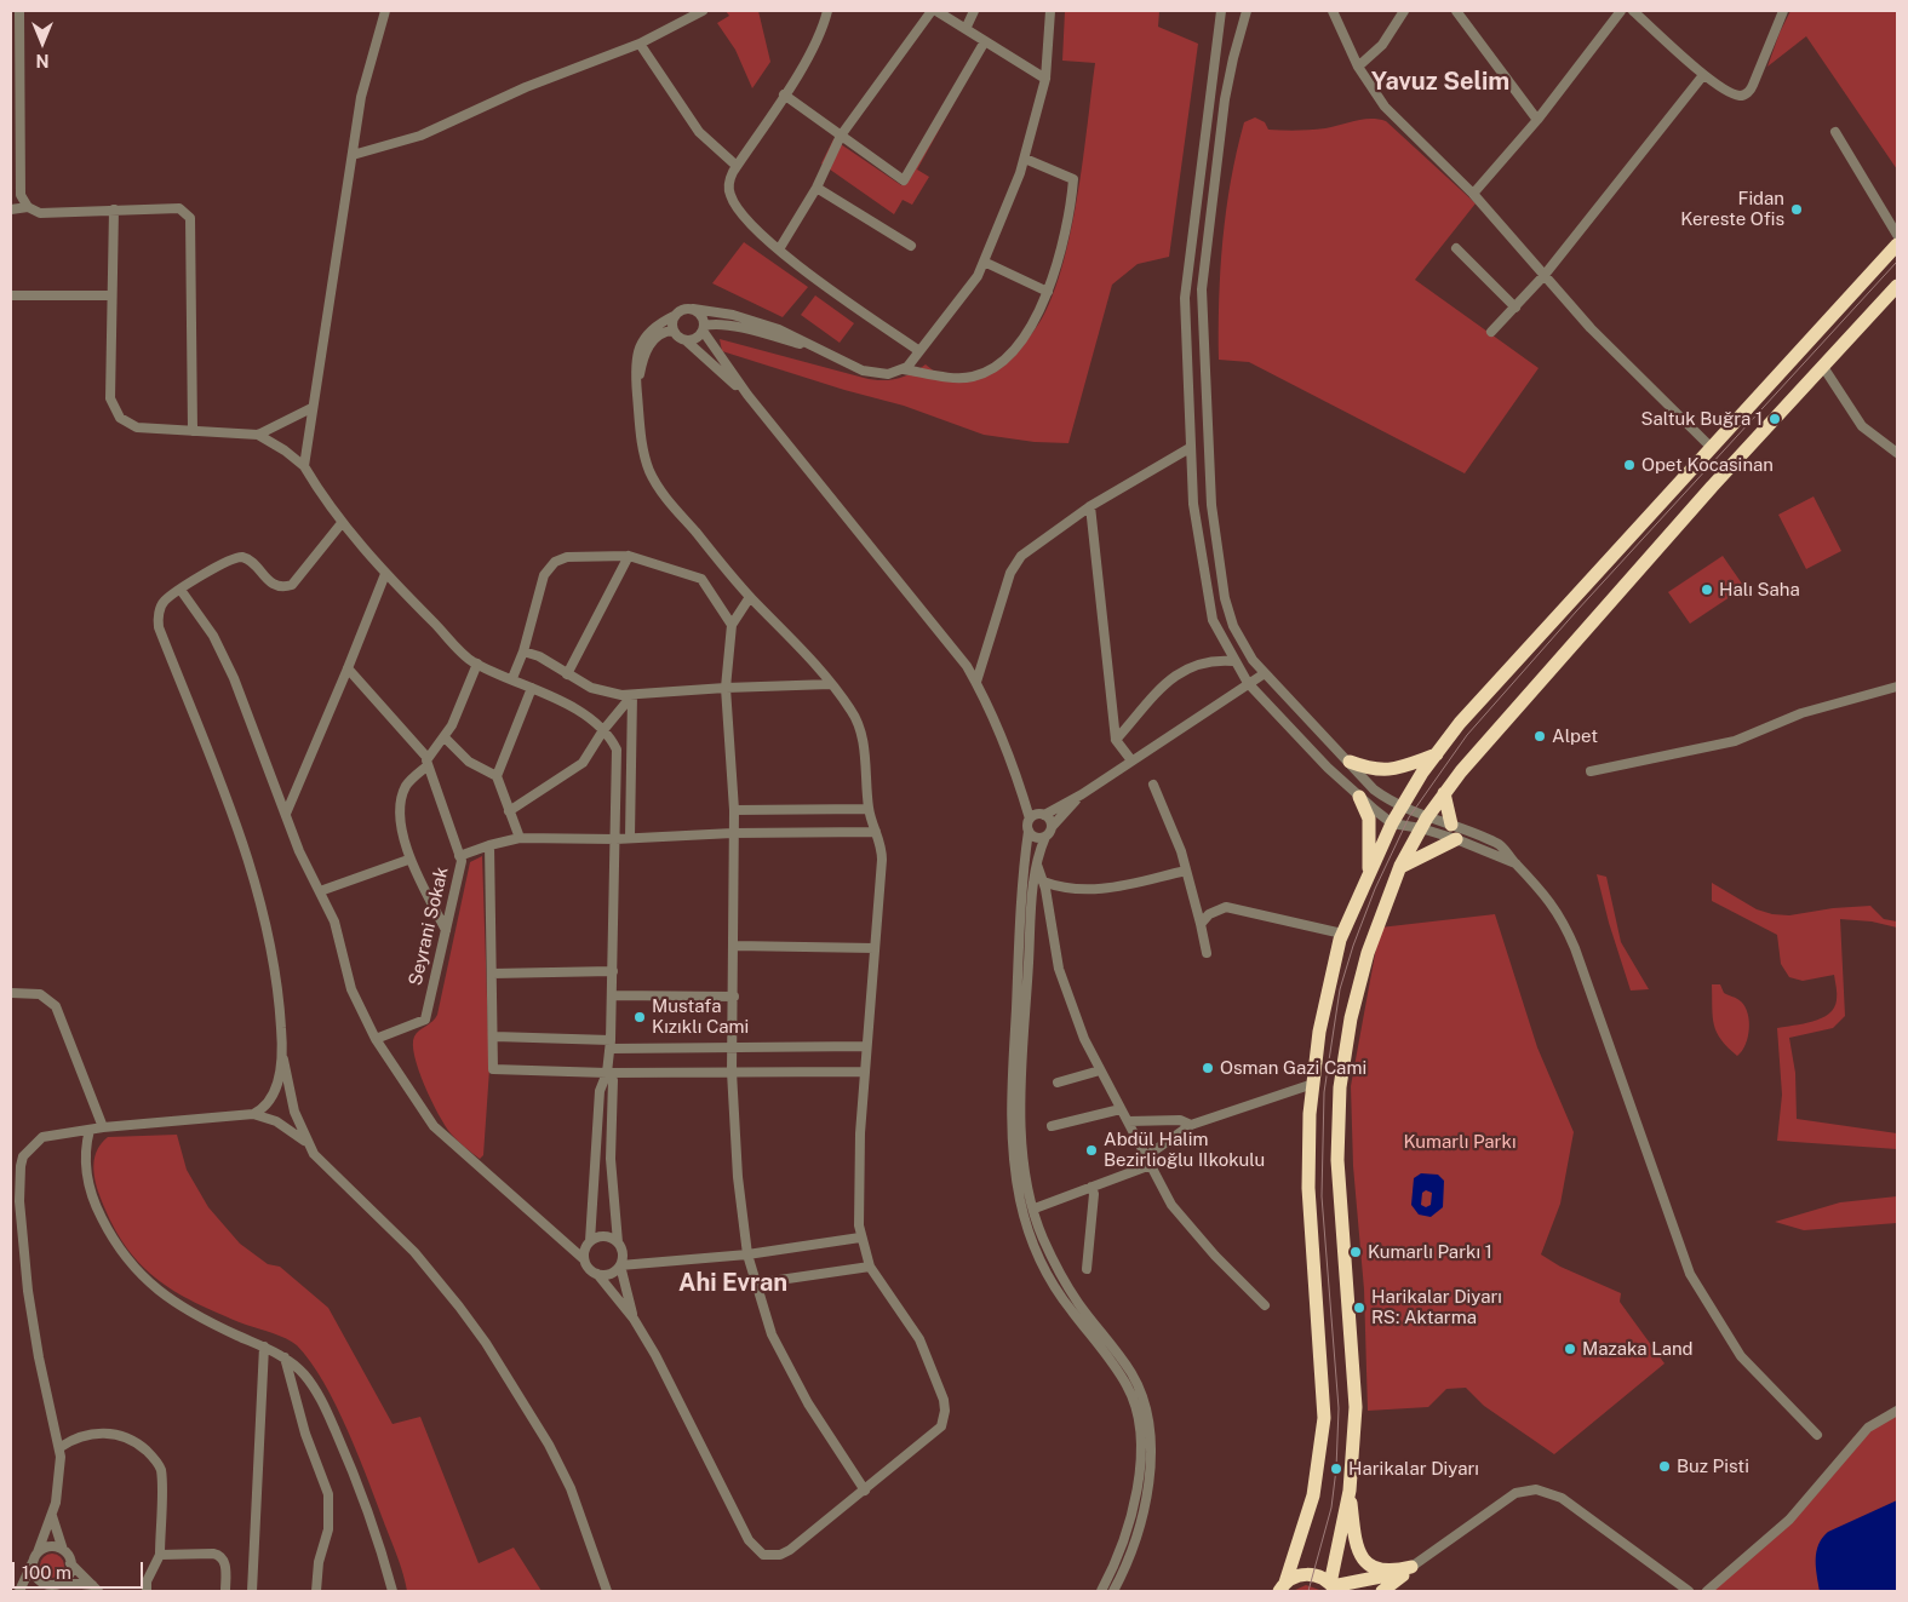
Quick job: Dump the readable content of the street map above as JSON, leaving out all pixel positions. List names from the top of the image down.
{
  "streets": {
    "street": ["Seyrani Sokak"]
  },
  "districts": ["Yavuz Selim", "Ahi Evran"],
  "parks": ["Kumarlı Parkı"],
  "places": [
    "Fidan Kereste Ofis",
    "Saltuk Buğra 1",
    "Opet Kocasinan",
    "Halı Saha",
    "Alpet",
    "Mustafa Kızıklı Cami",
    "Osman Gazi Cami",
    "Abdül Halim Bezirlioğlu Ilkokulu",
    "Kumarlı Parkı 1",
    "Harikalar Diyarı RS: Aktarma",
    "Mazaka Land",
    "Buz Pisti",
    "Harikalar Diyarı"
  ],
  "scale_bar": "100 m",
  "north": "bottom"
}
